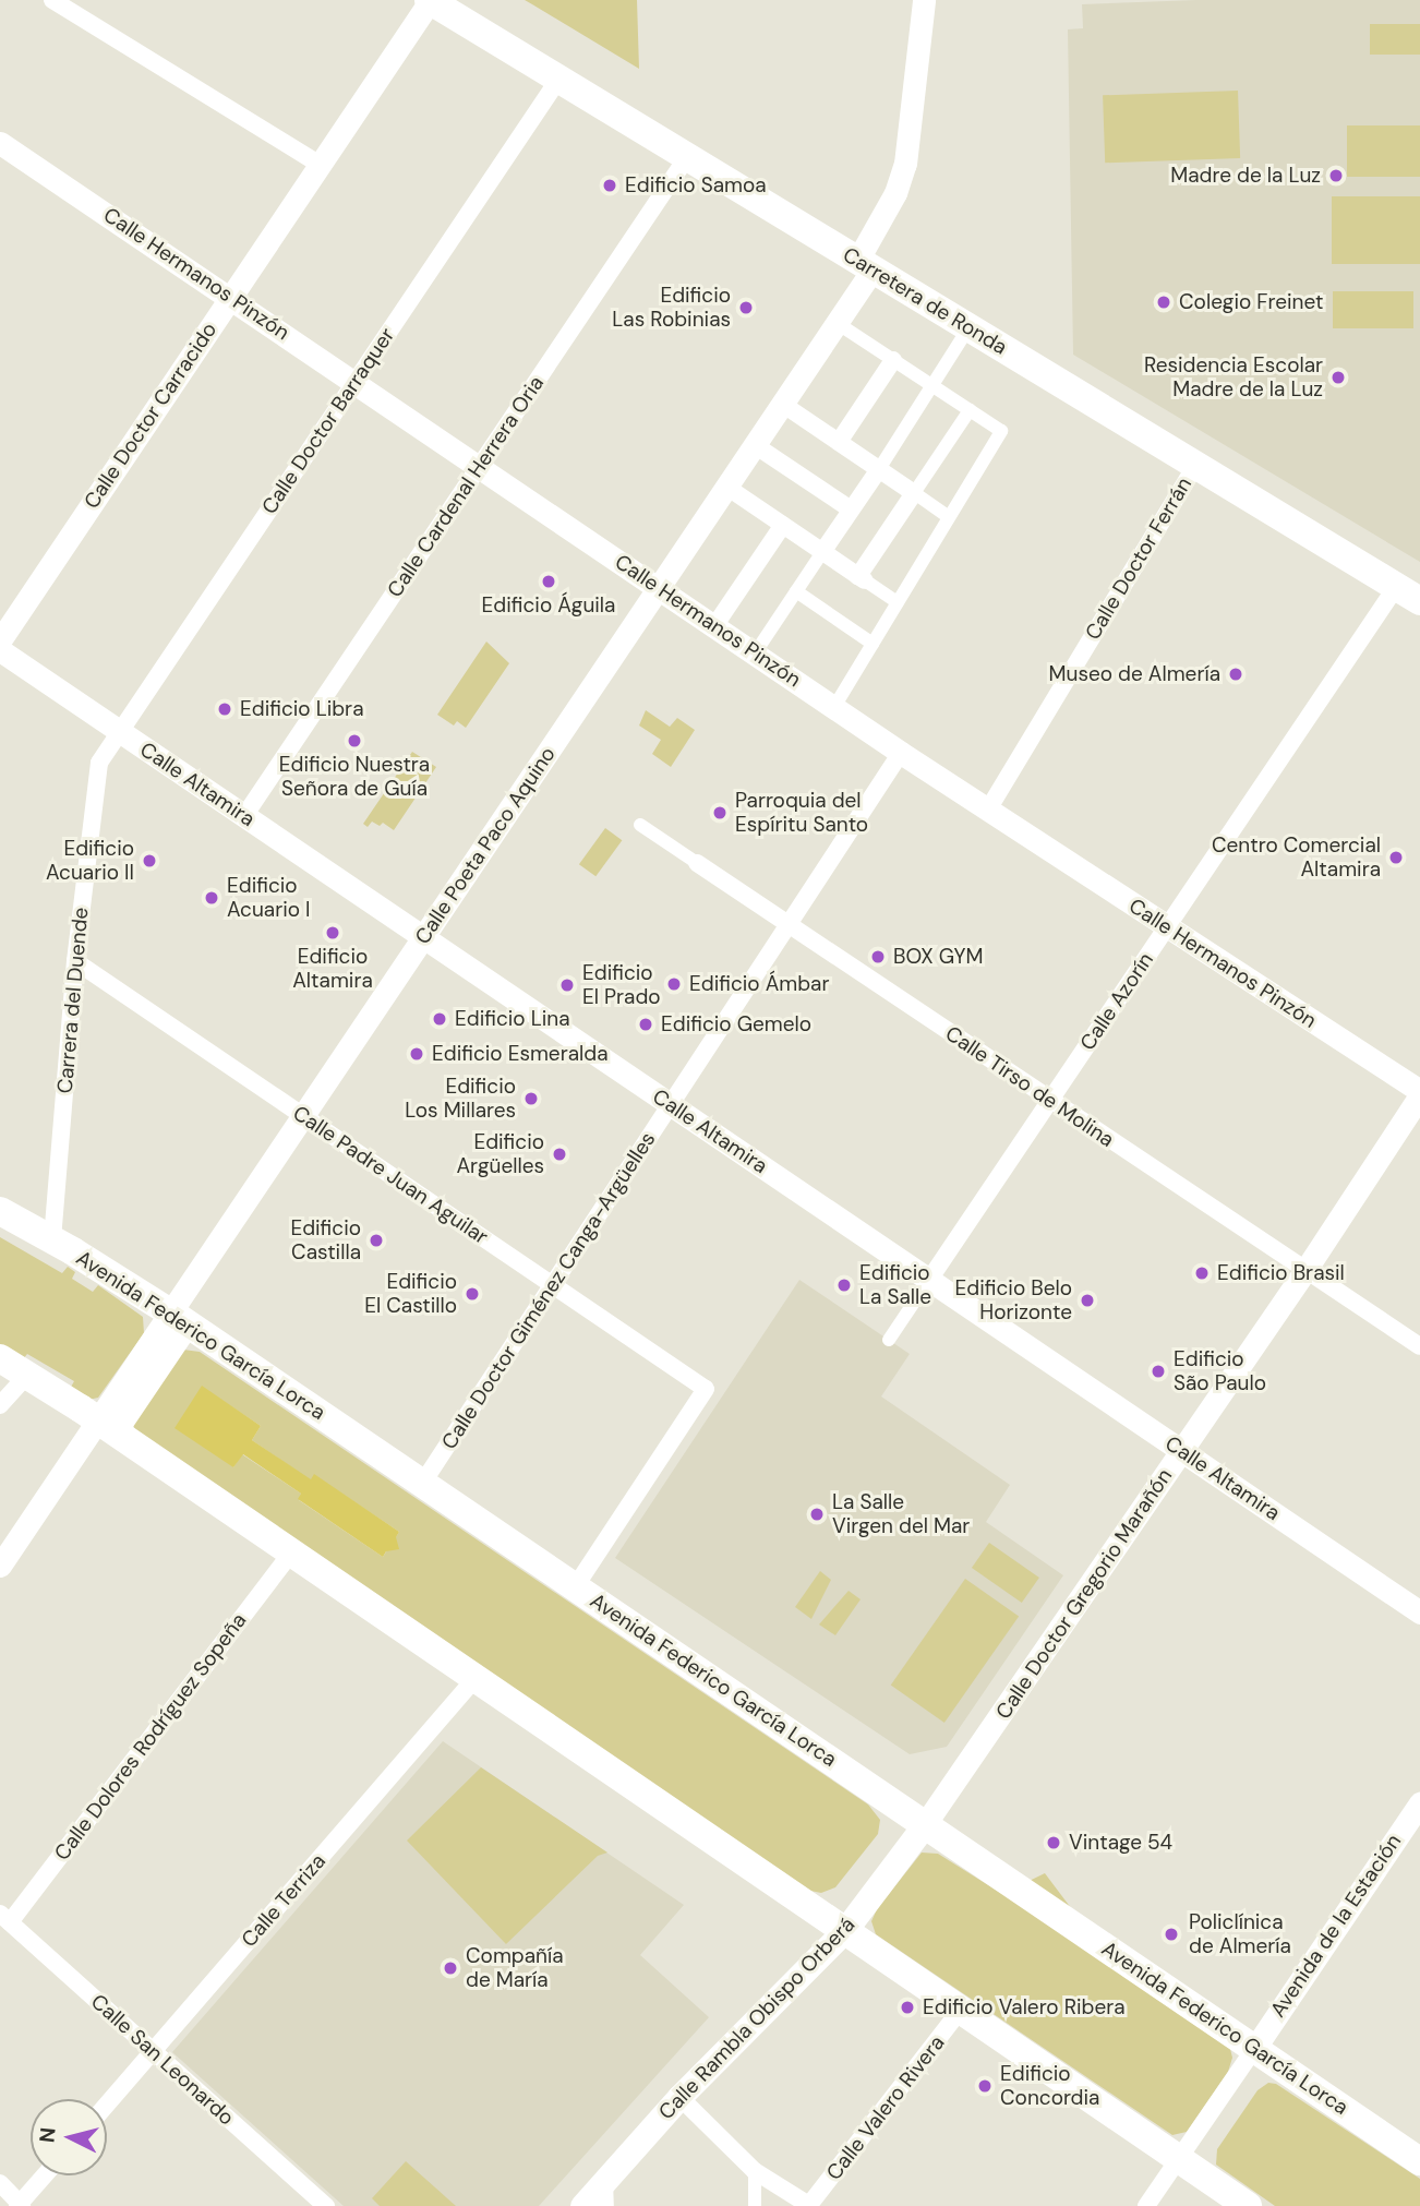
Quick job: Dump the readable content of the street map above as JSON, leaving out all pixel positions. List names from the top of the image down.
{
  "streets": {
    "main road": ["Carretera de Ronda", "Avenida Federico García Lorca", "Calle Rambla Obispo Orberá"],
    "street": [
      "Calle Hermanos Pinzón",
      "Calle Doctor Carracido",
      "Calle Doctor Barraquer",
      "Calle Cardenal Herrera Oria",
      "Calle Doctor Ferrán",
      "Calle Altamira",
      "Calle Poeta Paco Aquino",
      "Carrera del Duende",
      "Calle Azorín",
      "Calle Tirso de Molina",
      "Calle Padre Juan Aguilar",
      "Calle Doctor Giménez Canga-Argüelles",
      "Calle Doctor Gregorio Marañón",
      "Calle Dolores Rodríguez Sopeña",
      "Calle Terriza",
      "Avenida de la Estación",
      "Calle San Leonardo",
      "Calle Valero Rivera"
    ]
  },
  "crossings": [
    ["Calle Hermanos Pinzón", "Calle Doctor Carracido"],
    ["Calle Hermanos Pinzón", "Calle Doctor Barraquer"],
    ["Calle Hermanos Pinzón", "Calle Cardenal Herrera Oria"],
    ["Calle Hermanos Pinzón", "Calle Doctor Ferrán"],
    ["Calle Hermanos Pinzón", "Calle Poeta Paco Aquino"],
    ["Calle Hermanos Pinzón", "Calle Azorín"],
    ["Calle Hermanos Pinzón", "Calle Doctor Giménez Canga-Argüelles"],
    ["Calle Hermanos Pinzón", "Calle Doctor Gregorio Marañón"],
    ["Carretera de Ronda", "Calle Doctor Carracido"],
    ["Carretera de Ronda", "Calle Doctor Barraquer"],
    ["Carretera de Ronda", "Calle Cardenal Herrera Oria"],
    ["Carretera de Ronda", "Calle Doctor Ferrán"],
    ["Carretera de Ronda", "Calle Poeta Paco Aquino"],
    ["Carretera de Ronda", "Calle Azorín"],
    ["Calle Doctor Barraquer", "Calle Altamira"],
    ["Calle Doctor Barraquer", "Carrera del Duende"],
    ["Calle Cardenal Herrera Oria", "Calle Altamira"],
    ["Calle Altamira", "Calle Poeta Paco Aquino"],
    ["Calle Altamira", "Calle Azorín"],
    ["Calle Altamira", "Calle Doctor Giménez Canga-Argüelles"],
    ["Calle Altamira", "Calle Doctor Gregorio Marañón"],
    ["Calle Poeta Paco Aquino", "Calle Padre Juan Aguilar"],
    ["Calle Poeta Paco Aquino", "Avenida Federico García Lorca"],
    ["Carrera del Duende", "Calle Padre Juan Aguilar"],
    ["Carrera del Duende", "Avenida Federico García Lorca"],
    ["Calle Azorín", "Calle Tirso de Molina"],
    ["Calle Tirso de Molina", "Calle Doctor Giménez Canga-Argüelles"],
    ["Calle Tirso de Molina", "Calle Doctor Gregorio Marañón"],
    ["Calle Padre Juan Aguilar", "Calle Doctor Giménez Canga-Argüelles"],
    ["Calle Padre Juan Aguilar", "Avenida Federico García Lorca"],
    ["Calle Doctor Giménez Canga-Argüelles", "Avenida Federico García Lorca"],
    ["Avenida Federico García Lorca", "Calle Doctor Gregorio Marañón"],
    ["Avenida Federico García Lorca", "Avenida de la Estación"],
    ["Avenida Federico García Lorca", "Calle Rambla Obispo Orberá"],
    ["Calle Doctor Gregorio Marañón", "Calle Rambla Obispo Orberá"],
    ["Calle Dolores Rodríguez Sopeña", "Calle San Leonardo"],
    ["Calle Terriza", "Calle San Leonardo"]
  ],
  "places": [
    "Madre de la Luz",
    "Edificio Samoa",
    "Colegio Freinet",
    "Edificio Las Robinias",
    "Residencia Escolar Madre de la Luz",
    "Edificio Águila",
    "Museo de Almería",
    "Edificio Libra",
    "Edificio Nuestra Señora de Guía",
    "Parroquia del Espíritu Santo",
    "Centro Comercial Altamira",
    "Edificio Acuario II",
    "Edificio Acuario I",
    "Edificio Altamira",
    "BOX GYM",
    "Edificio Ámbar",
    "Edificio El Prado",
    "Edificio Lina",
    "Edificio Gemelo",
    "Edificio Esmeralda",
    "Edificio Los Millares",
    "Edificio Argüelles",
    "Edificio Castilla",
    "Edificio Brasil",
    "Edificio La Salle",
    "Edificio El Castillo",
    "Edificio Belo Horizonte",
    "Edificio São Paulo",
    "La Salle Virgen del Mar",
    "Vintage 54",
    "Policlínica de Almería",
    "Compañía de María",
    "Edificio Valero Ribera",
    "Edificio Concordia"
  ],
  "north": "left"
}
